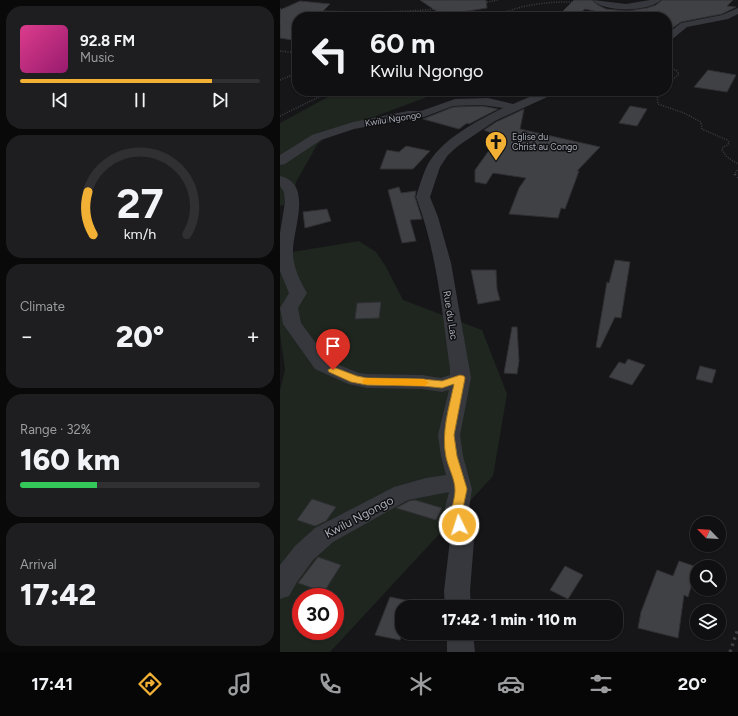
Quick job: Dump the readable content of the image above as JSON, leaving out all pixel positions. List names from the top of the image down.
{
  "streets": {
    "street": ["Kwilu Ngongo", "Rue du Lac"]
  },
  "crossings": [
    ["Kwilu Ngongo", "Rue du Lac"]
  ],
  "places": {
    "church": ["Eglise du Christ au Congo"]
  },
  "north": "top left",
  "page": {
    "turn": ["60 m", "Kwilu Ngongo"],
    "song": ["92.8 FM", "Music"],
    "tile": [
      "Climate",
      ["Range · 32%", "160 km"],
      ["Arrival", "17:42"]
    ],
    "heat": ["−", "20°", "+"],
    "limit": "30",
    "trip": "17:42 · 1 min · 110 m",
    "tabs": ["17:41", "20°"],
    "gauge": ["27", "km/h"]
  }
}
